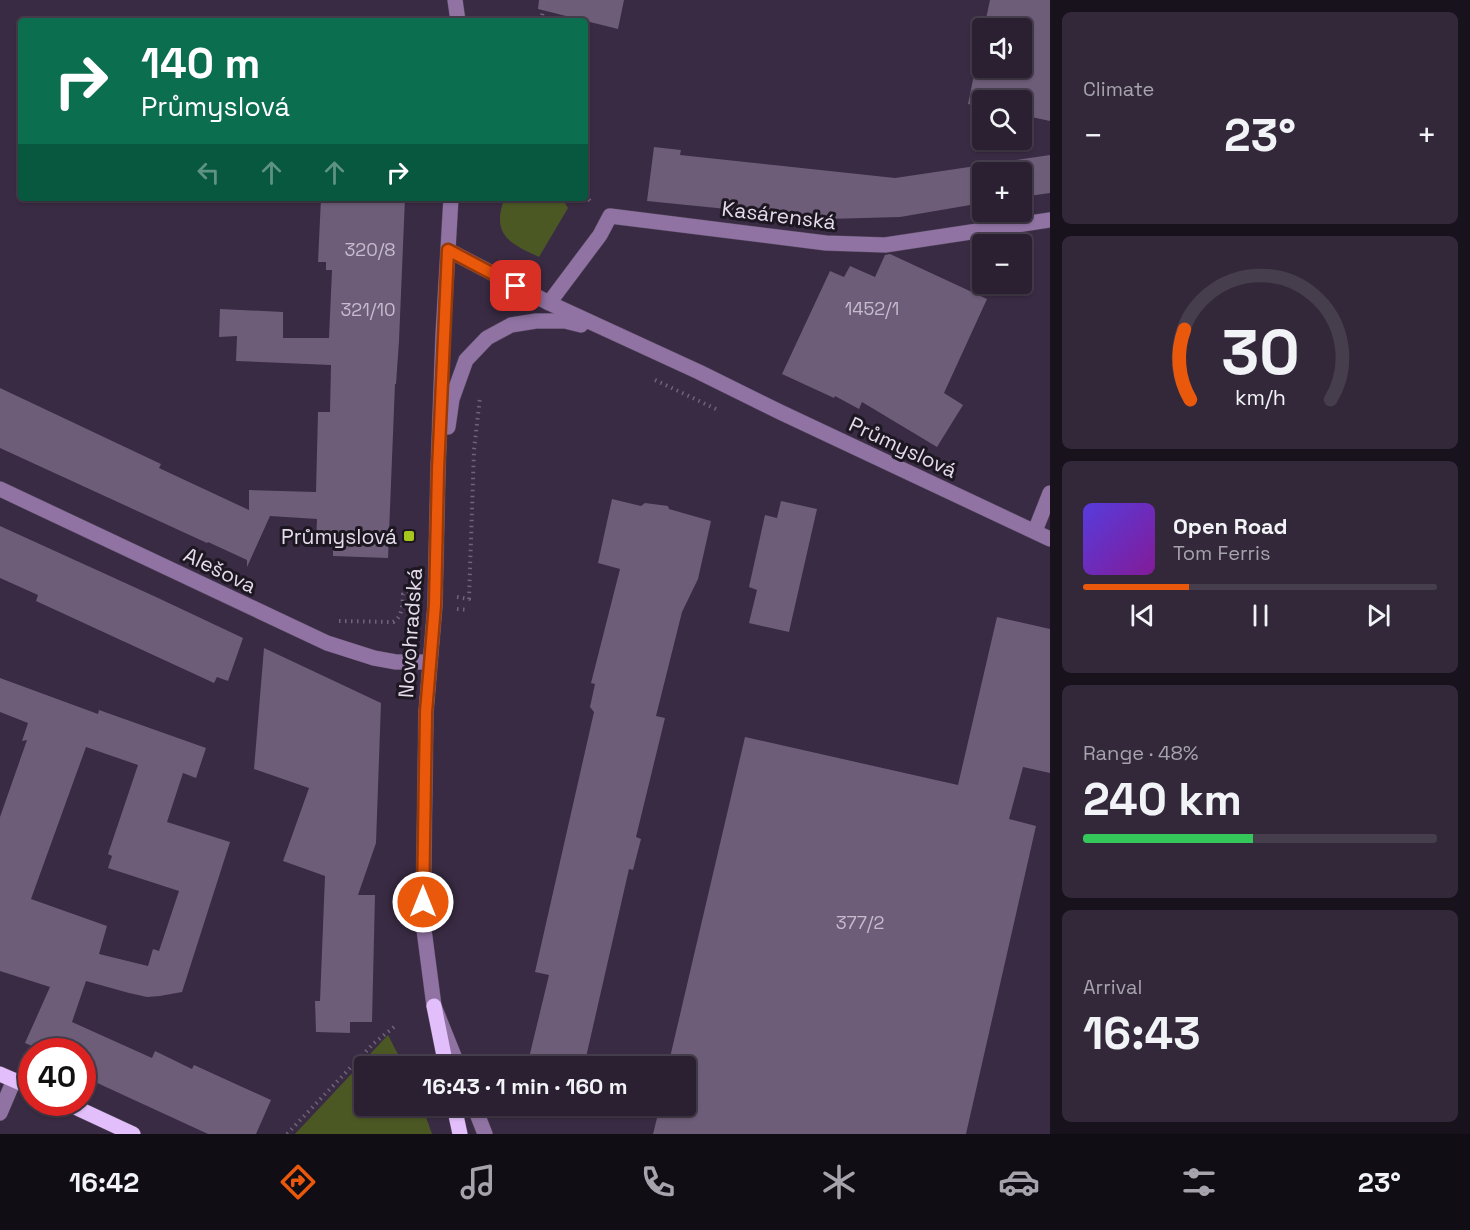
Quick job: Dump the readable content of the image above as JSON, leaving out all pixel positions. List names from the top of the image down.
{
  "streets": {
    "street": [
      "Kasárenská",
      "Průmyslová",
      "Alešova",
      "Novohradská"
    ]
  },
  "crossings": [
    ["Kasárenská", "Průmyslová"],
    ["Průmyslová", "Novohradská"],
    ["Alešova", "Novohradská"]
  ],
  "places": {
    "transit": ["Průmyslová"]
  },
  "house_numbers": [
    "320/8",
    "1452/1",
    "321/10",
    "377/2"
  ],
  "page": {
    "tile": [
      "Climate",
      ["Range · 48%", "240 km"],
      ["Arrival", "16:43"]
    ],
    "map_buttons": ["+", "−"],
    "turn": ["140 m", "Průmyslová"],
    "heat": ["−", "23°", "+"],
    "song": ["Open Road", "Tom Ferris"],
    "limit": "40",
    "trip": "16:43 · 1 min · 160 m",
    "tabs": ["16:42", "23°"],
    "gauge": ["30", "km/h"]
  }
}
